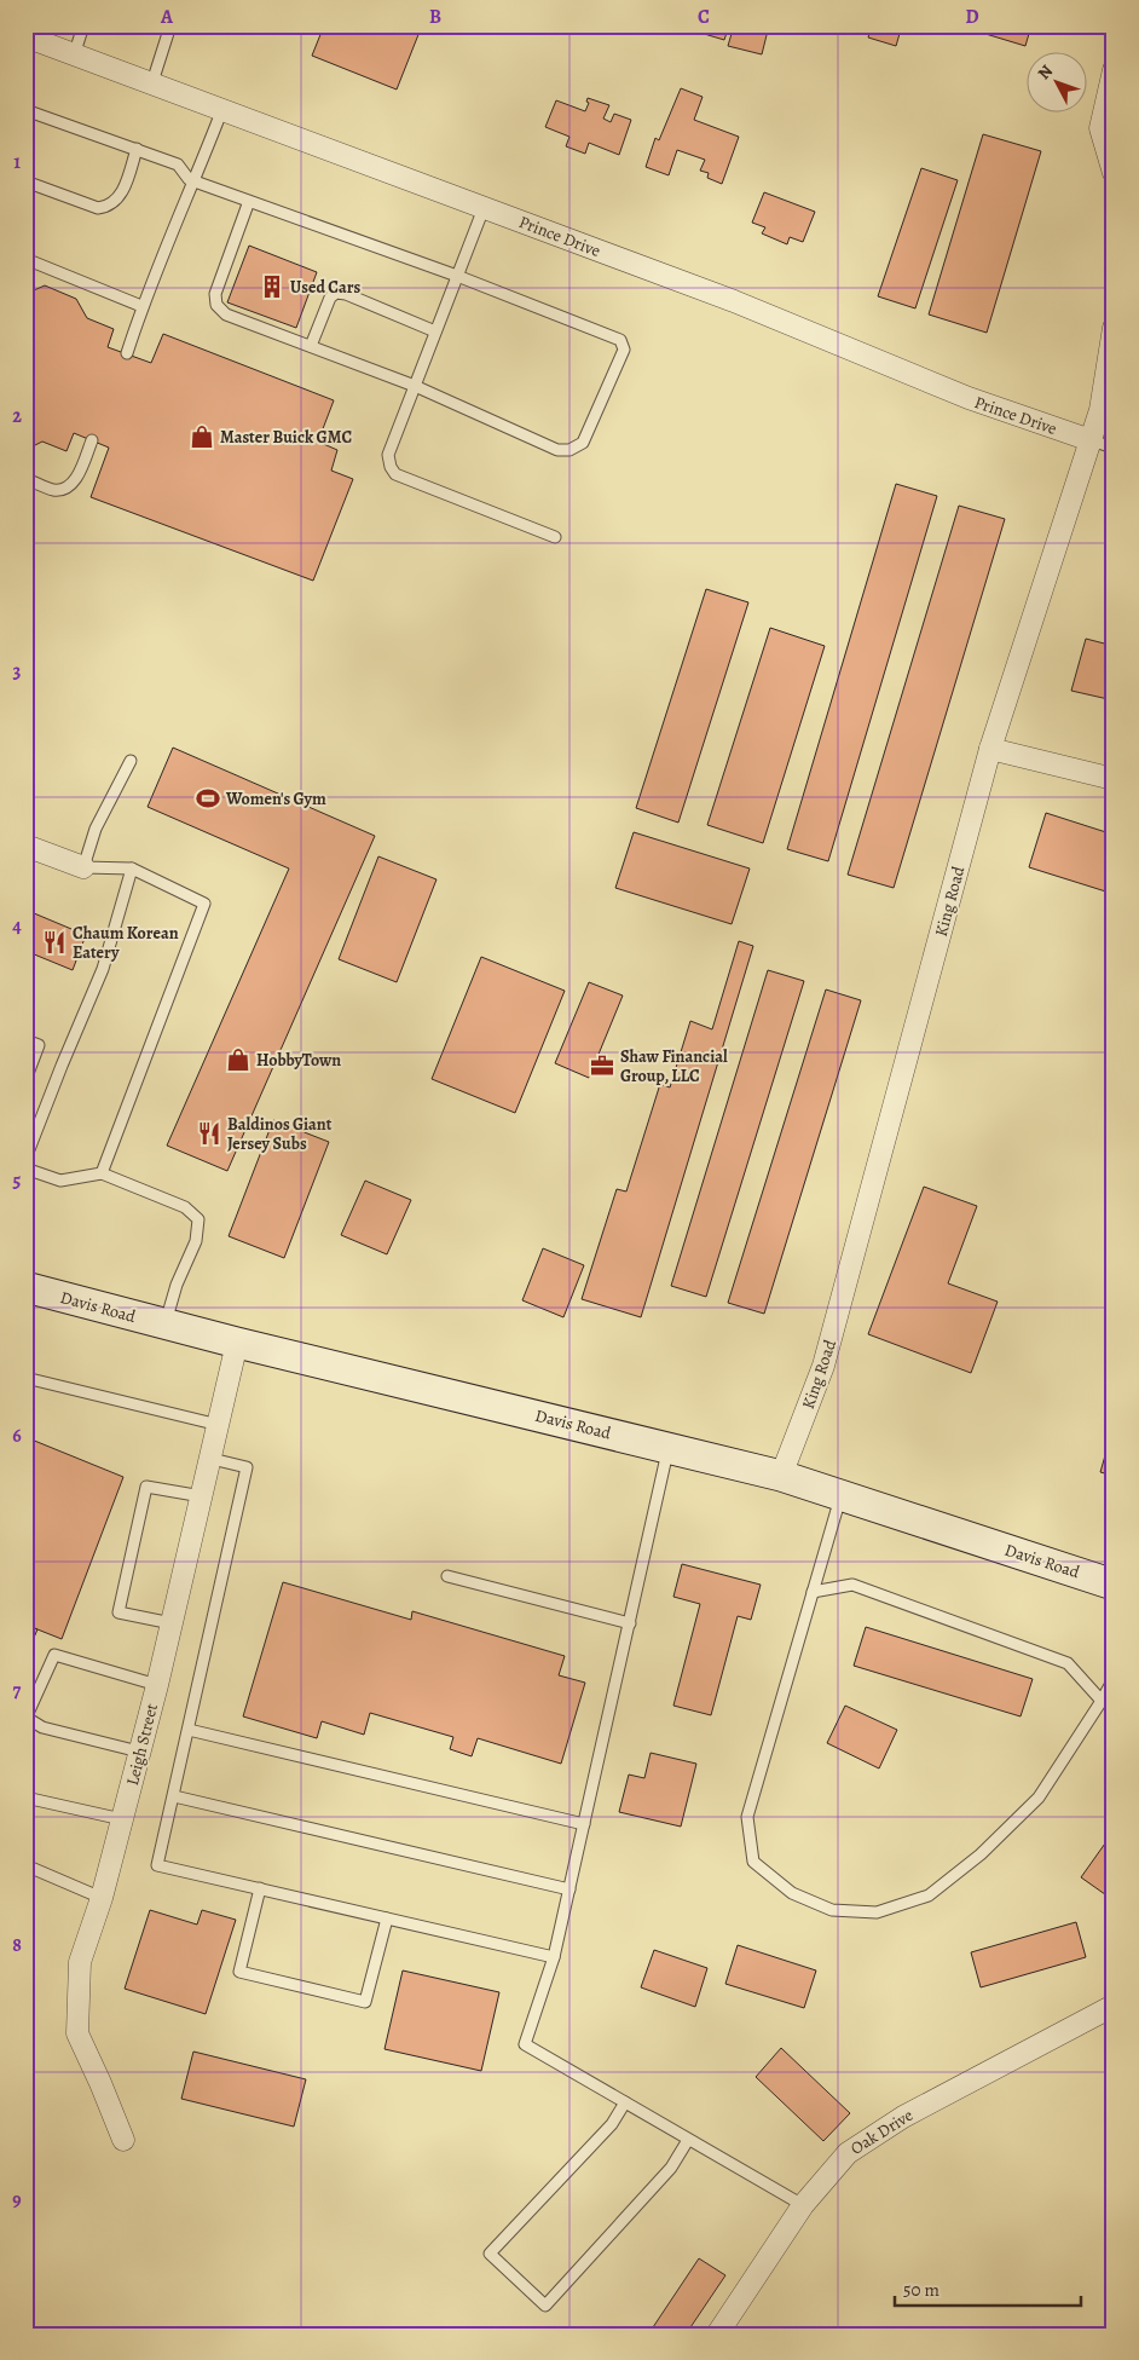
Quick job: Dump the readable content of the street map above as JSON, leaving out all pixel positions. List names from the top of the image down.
{
  "streets": {
    "main road": ["Davis Road"],
    "street": [
      "Prince Drive",
      "King Road",
      "Leigh Street",
      "Oak Drive"
    ]
  },
  "crossings": [
    ["Prince Drive", "King Road"],
    ["King Road", "Davis Road"],
    ["Davis Road", "Leigh Street"]
  ],
  "places": {
    "building": ["Used Cars"],
    "shop": ["Master Buick GMC", "HobbyTown"],
    "sports": ["Women's Gym"],
    "restaurant": ["Chaum Korean Eatery", "Baldinos Giant Jersey Subs"],
    "office": ["Shaw Financial Group, LLC"]
  },
  "scale_bar": "50 m",
  "north": "top left",
  "grid": {
    "columns": [
      "A",
      "B",
      "C",
      "D"
    ],
    "rows": [
      "1",
      "2",
      "3",
      "4",
      "5",
      "6",
      "7",
      "8",
      "9"
    ]
  }
}
